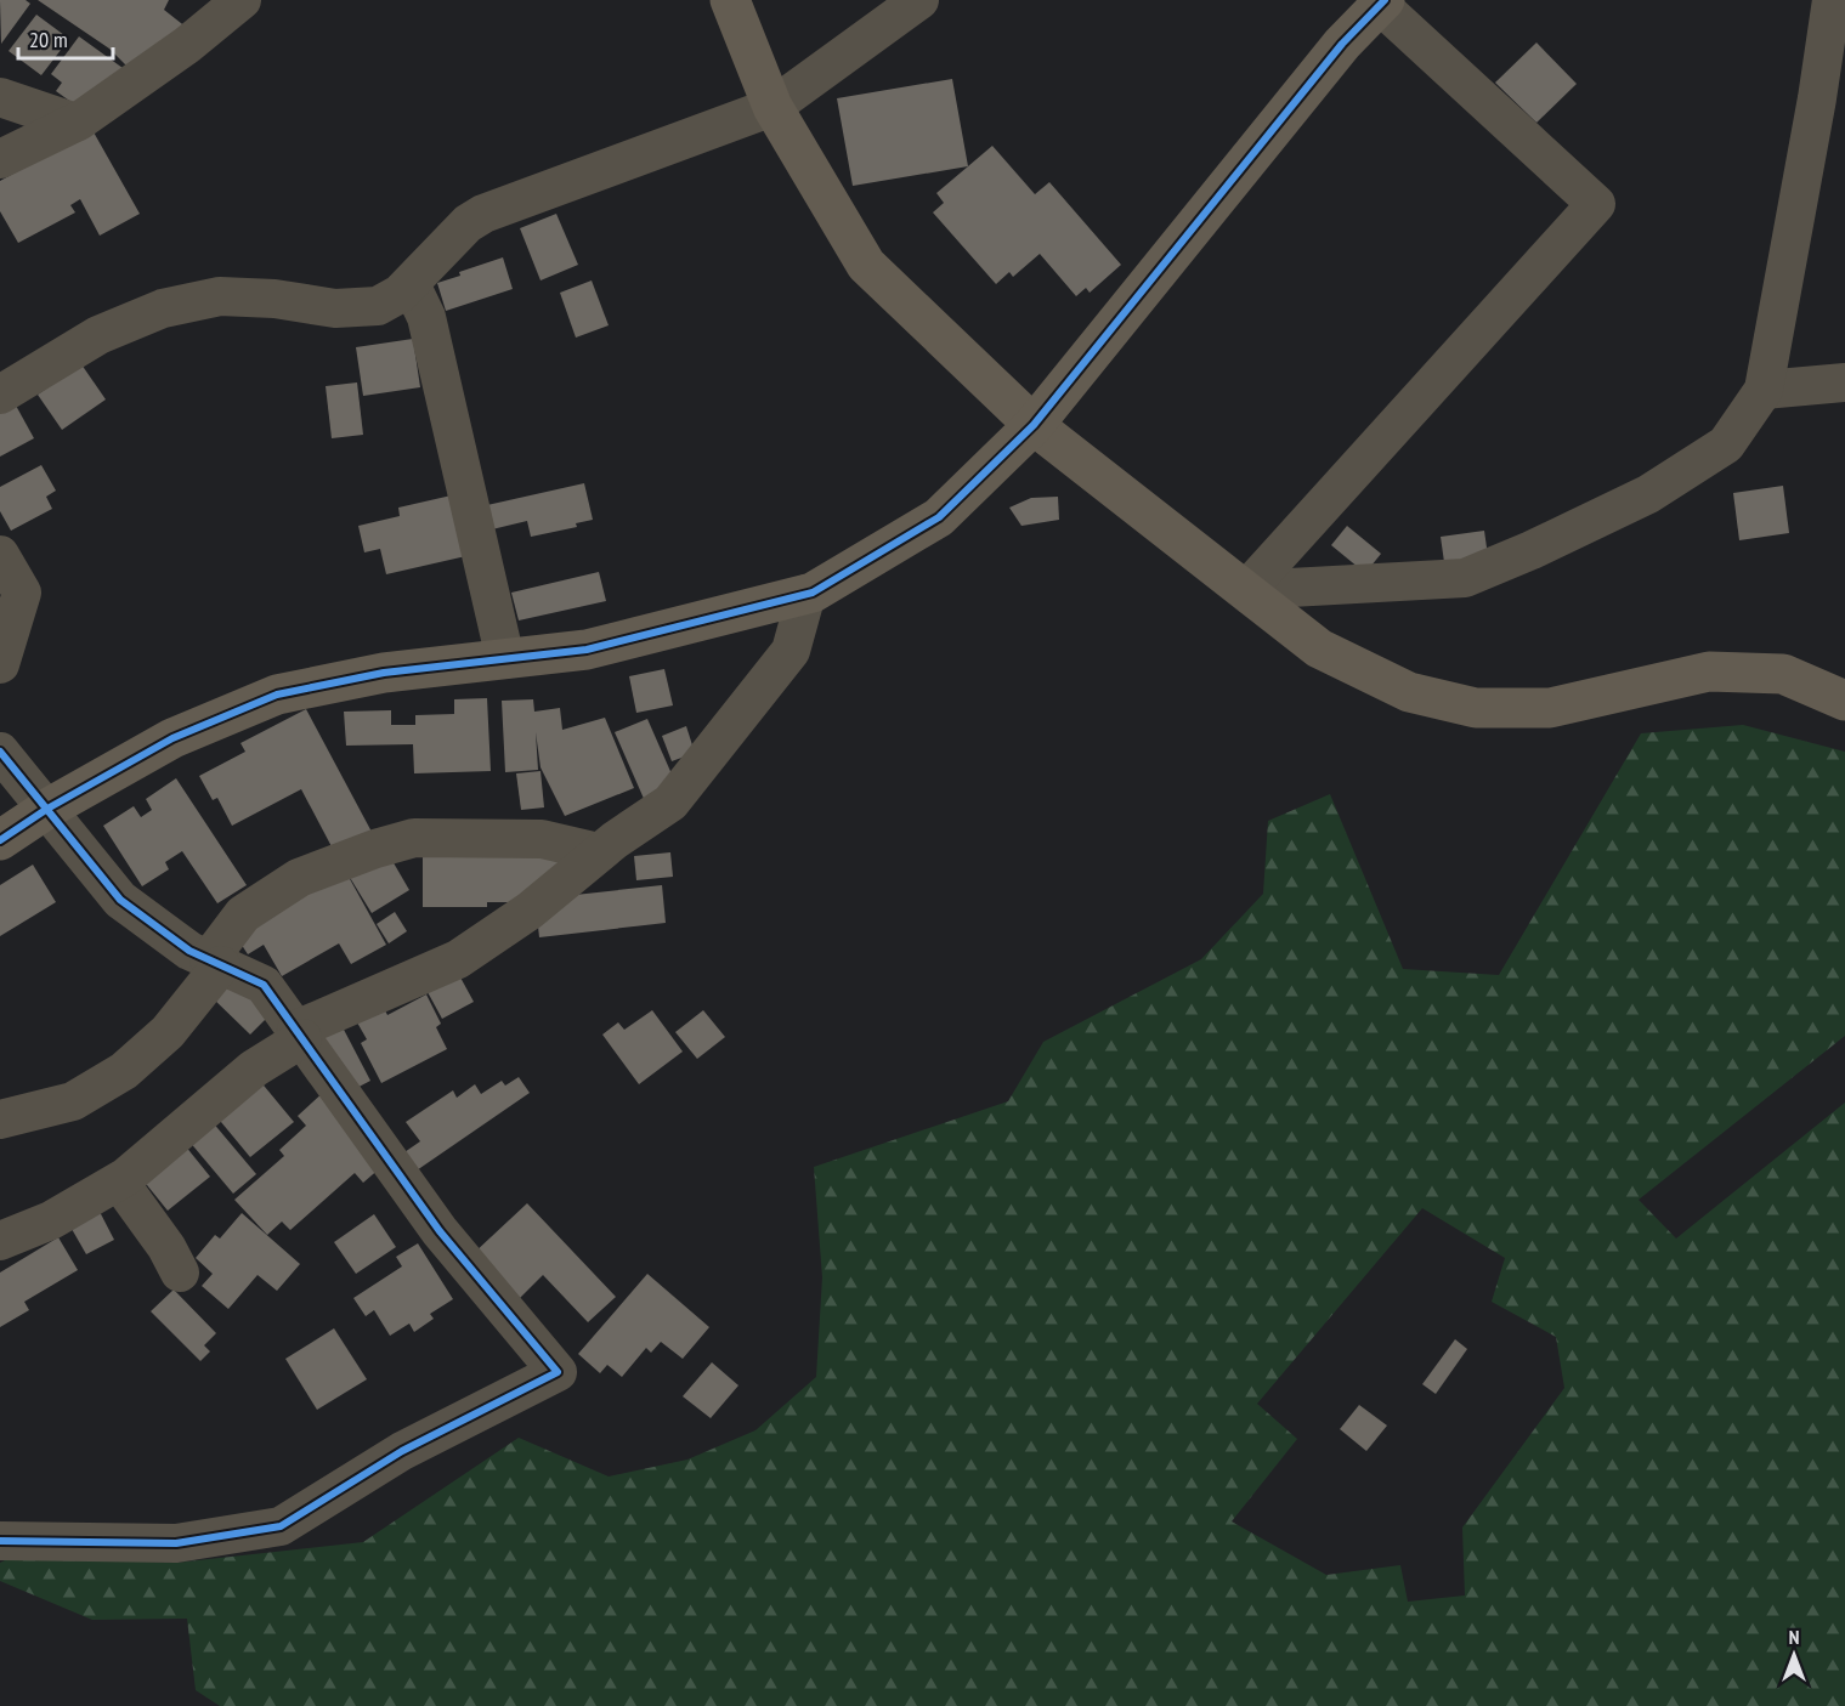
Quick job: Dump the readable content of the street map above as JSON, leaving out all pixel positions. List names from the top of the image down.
{
  "scale_bar": "20 m",
  "north": "top"
}
